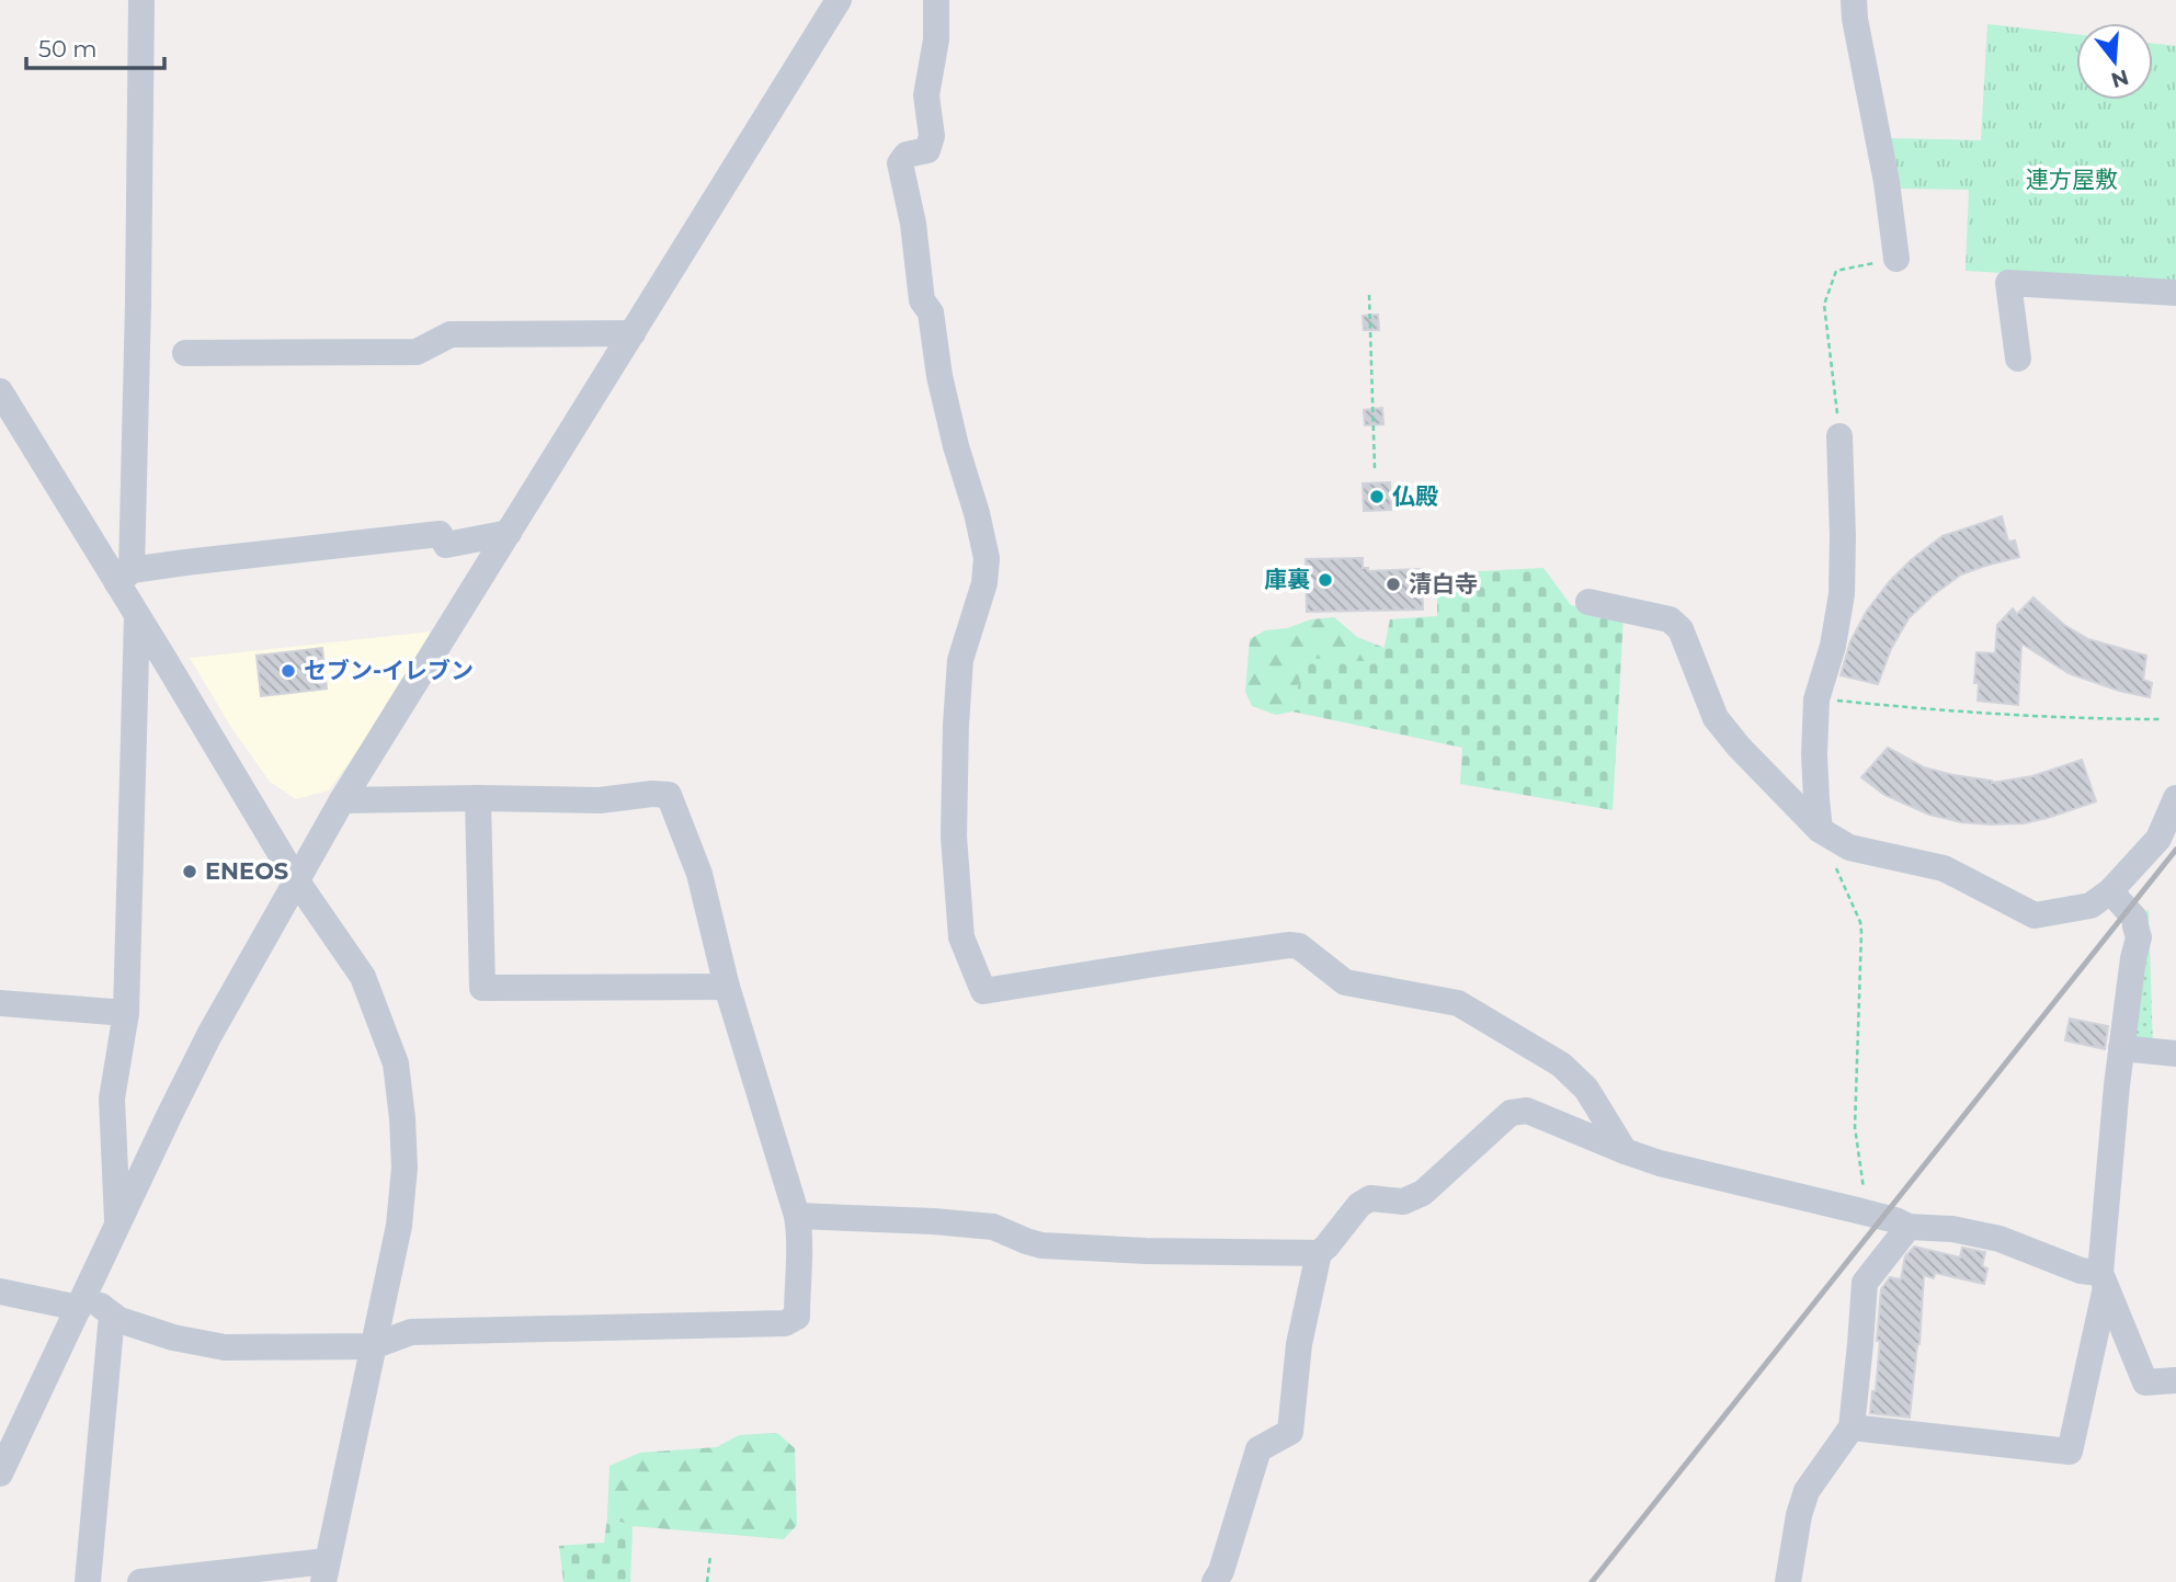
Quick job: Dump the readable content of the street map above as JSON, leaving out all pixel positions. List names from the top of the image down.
{
  "parks": ["連方屋敷"],
  "places": [
    "仏殿",
    "庫裏",
    "清白寺",
    "セブン-イレブン",
    "ENEOS"
  ],
  "scale_bar": "50 m",
  "north": "bottom"
}
